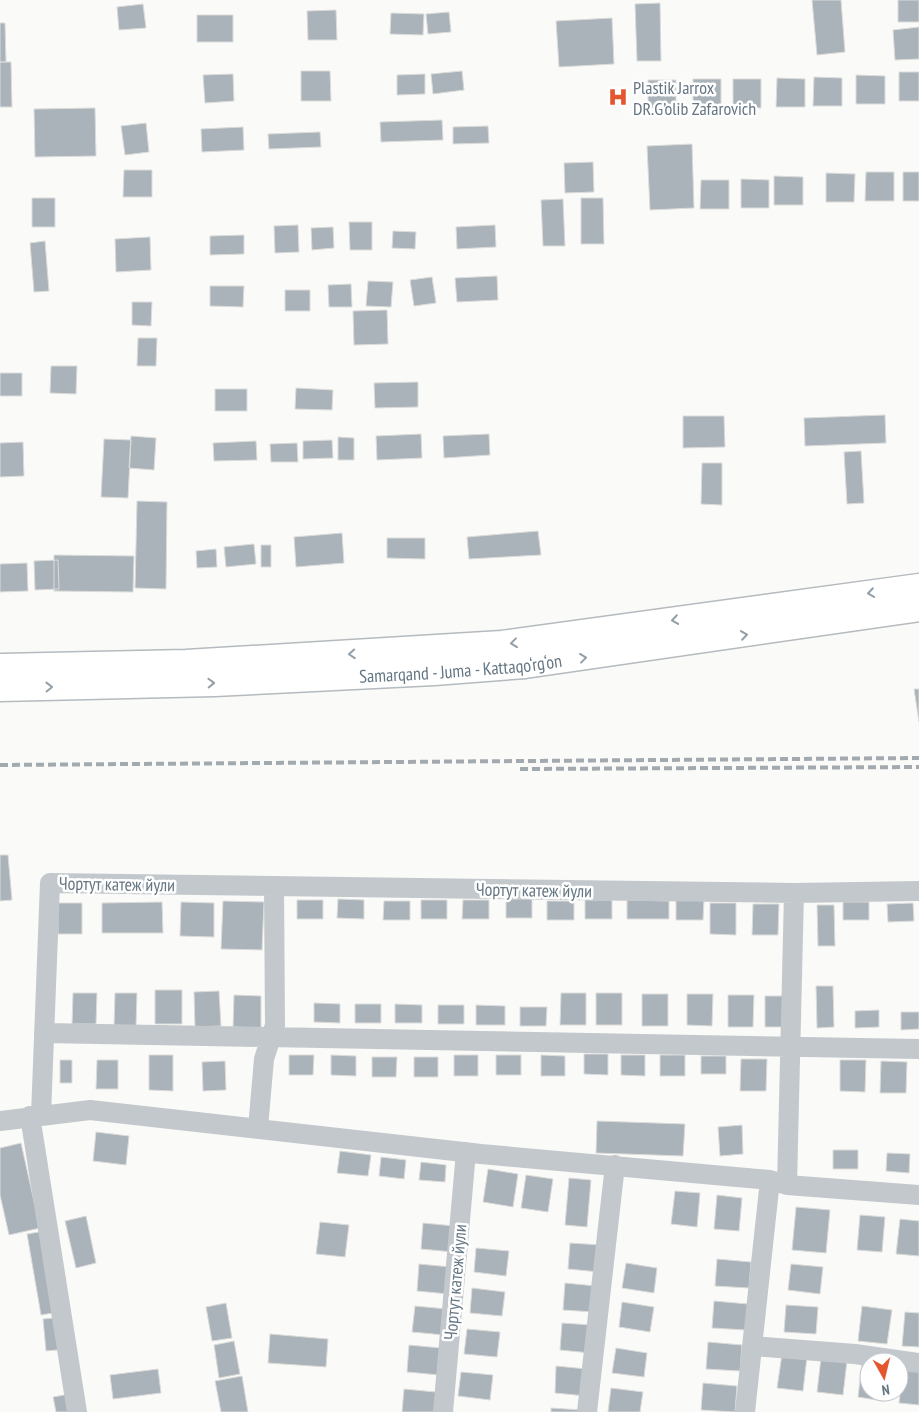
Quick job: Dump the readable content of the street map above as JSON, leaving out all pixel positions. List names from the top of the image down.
{
  "streets": {
    "main road": ["Samarqand - Juma - Kattaqo‘rg‘on"],
    "street": ["Чортут катеж йули"]
  },
  "places": {
    "hospital": ["Plastik Jarrox DR.G’olib Zafarovich"]
  },
  "north": "bottom"
}
